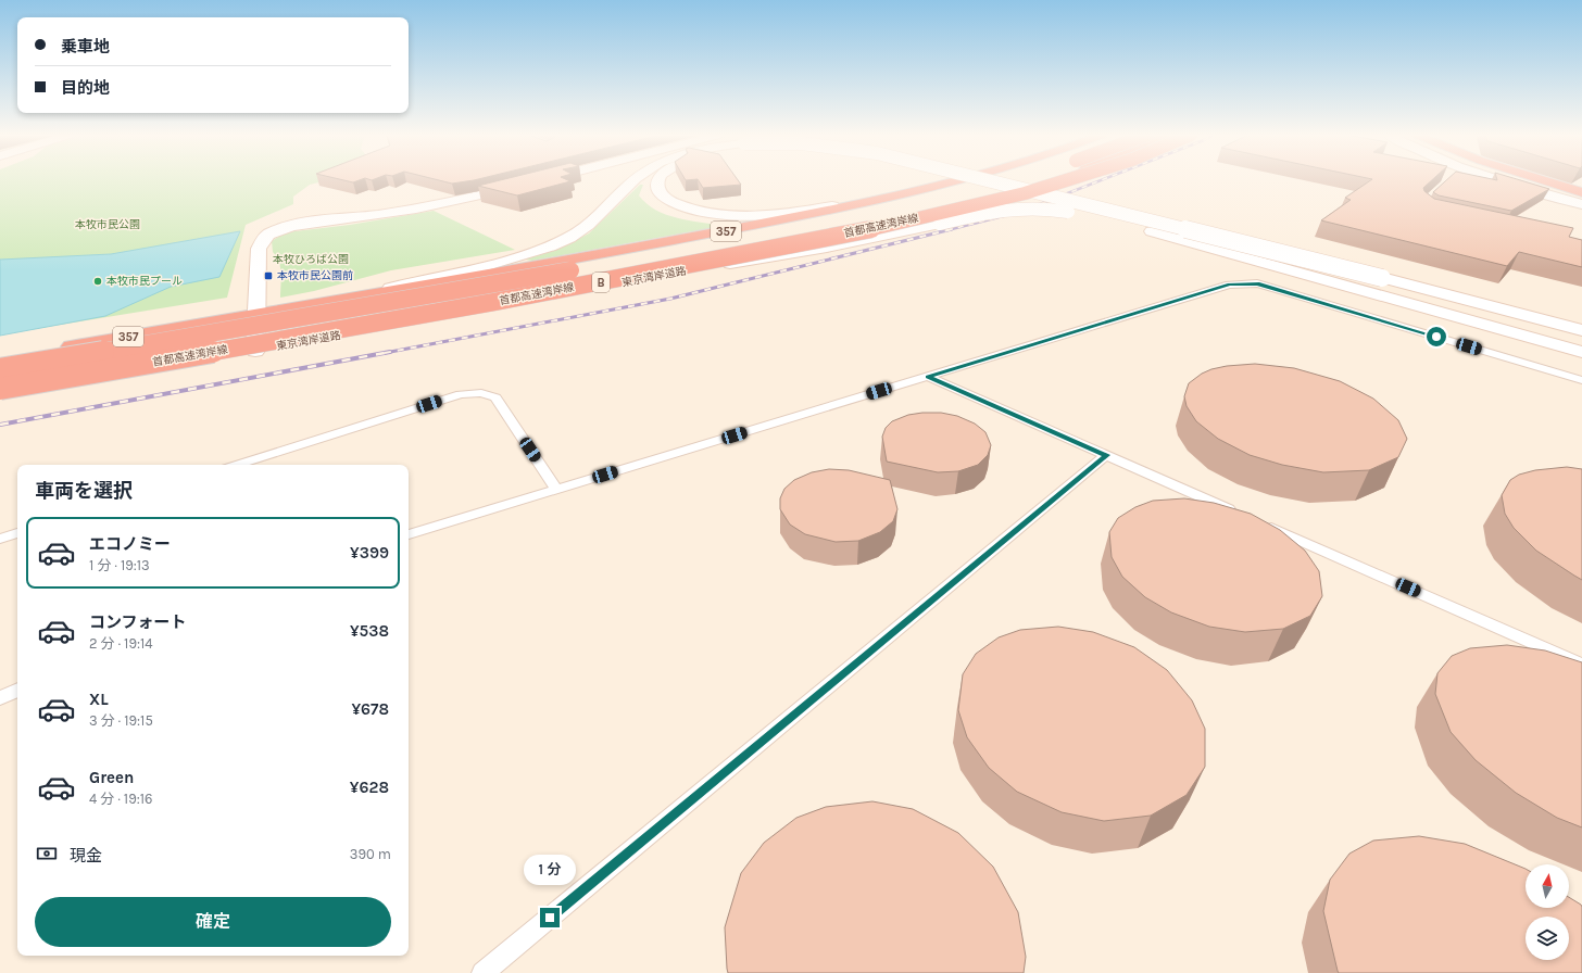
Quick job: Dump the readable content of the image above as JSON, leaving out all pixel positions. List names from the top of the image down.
{
  "streets": {
    "highway": [
      "首都高速湾岸線",
      "357",
      "東京湾岸道路",
      "B"
    ]
  },
  "parks": ["本牧市民公園", "本牧ひろば公園"],
  "places": {
    "transit": ["本牧市民公園前"],
    "other": ["本牧市民プール"]
  },
  "north": "top",
  "page": {
    "banner": ["乗車地", "目的地"],
    "heading": "車両を選択",
    "list": [
      {
        "name": "エコノミー",
        "note": "1 分 · 19:13",
        "value": "¥399"
      },
      {
        "name": "コンフォート",
        "note": "2 分 · 19:14",
        "value": "¥538"
      },
      {
        "name": "XL",
        "note": "3 分 · 19:15",
        "value": "¥678"
      },
      {
        "name": "Green",
        "note": "4 分 · 19:16",
        "value": "¥628"
      }
    ],
    "pay": ["現金", "390 m"],
    "bubble": "1 分",
    "buttons": "確定"
  }
}
